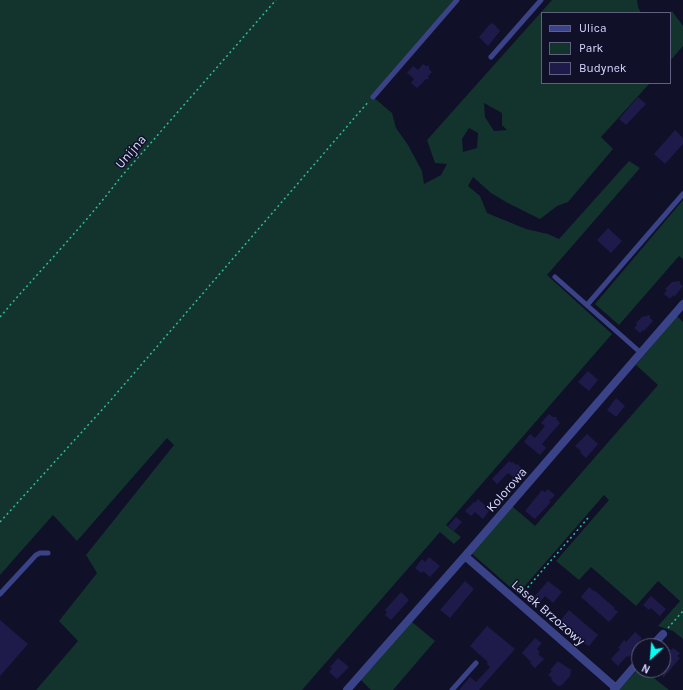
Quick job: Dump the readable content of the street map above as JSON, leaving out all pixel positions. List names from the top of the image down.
{
  "streets": {
    "street": ["Kolorowa", "Lasek Brzozowy"],
    "path": ["Unijna"]
  },
  "crossings": [
    ["Kolorowa", "Lasek Brzozowy"]
  ],
  "legend": ["Ulica", "Park", "Budynek"],
  "north": "bottom left"
}
